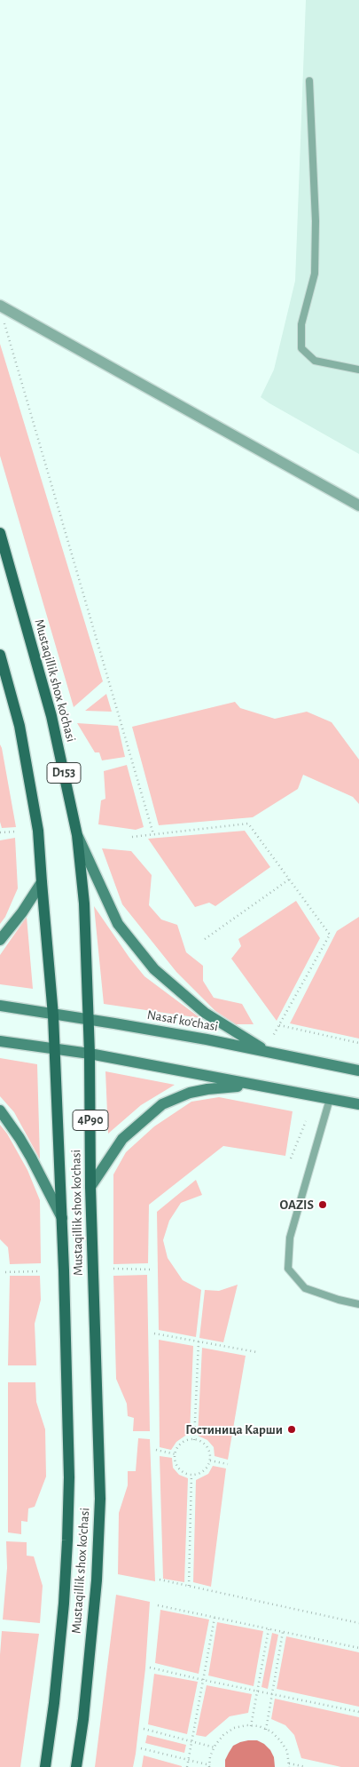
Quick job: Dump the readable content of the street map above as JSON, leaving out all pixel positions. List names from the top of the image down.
{
  "streets": {
    "main road": [
      "Mustaqillik shox ko'chasi",
      "D153",
      "Nasaf ko‘chasi",
      "4P90"
    ]
  },
  "crossings": [
    ["Mustaqillik shox ko'chasi", "Nasaf ko‘chasi"]
  ],
  "places": ["OAZIS", "Гостиница Карши"]
}
